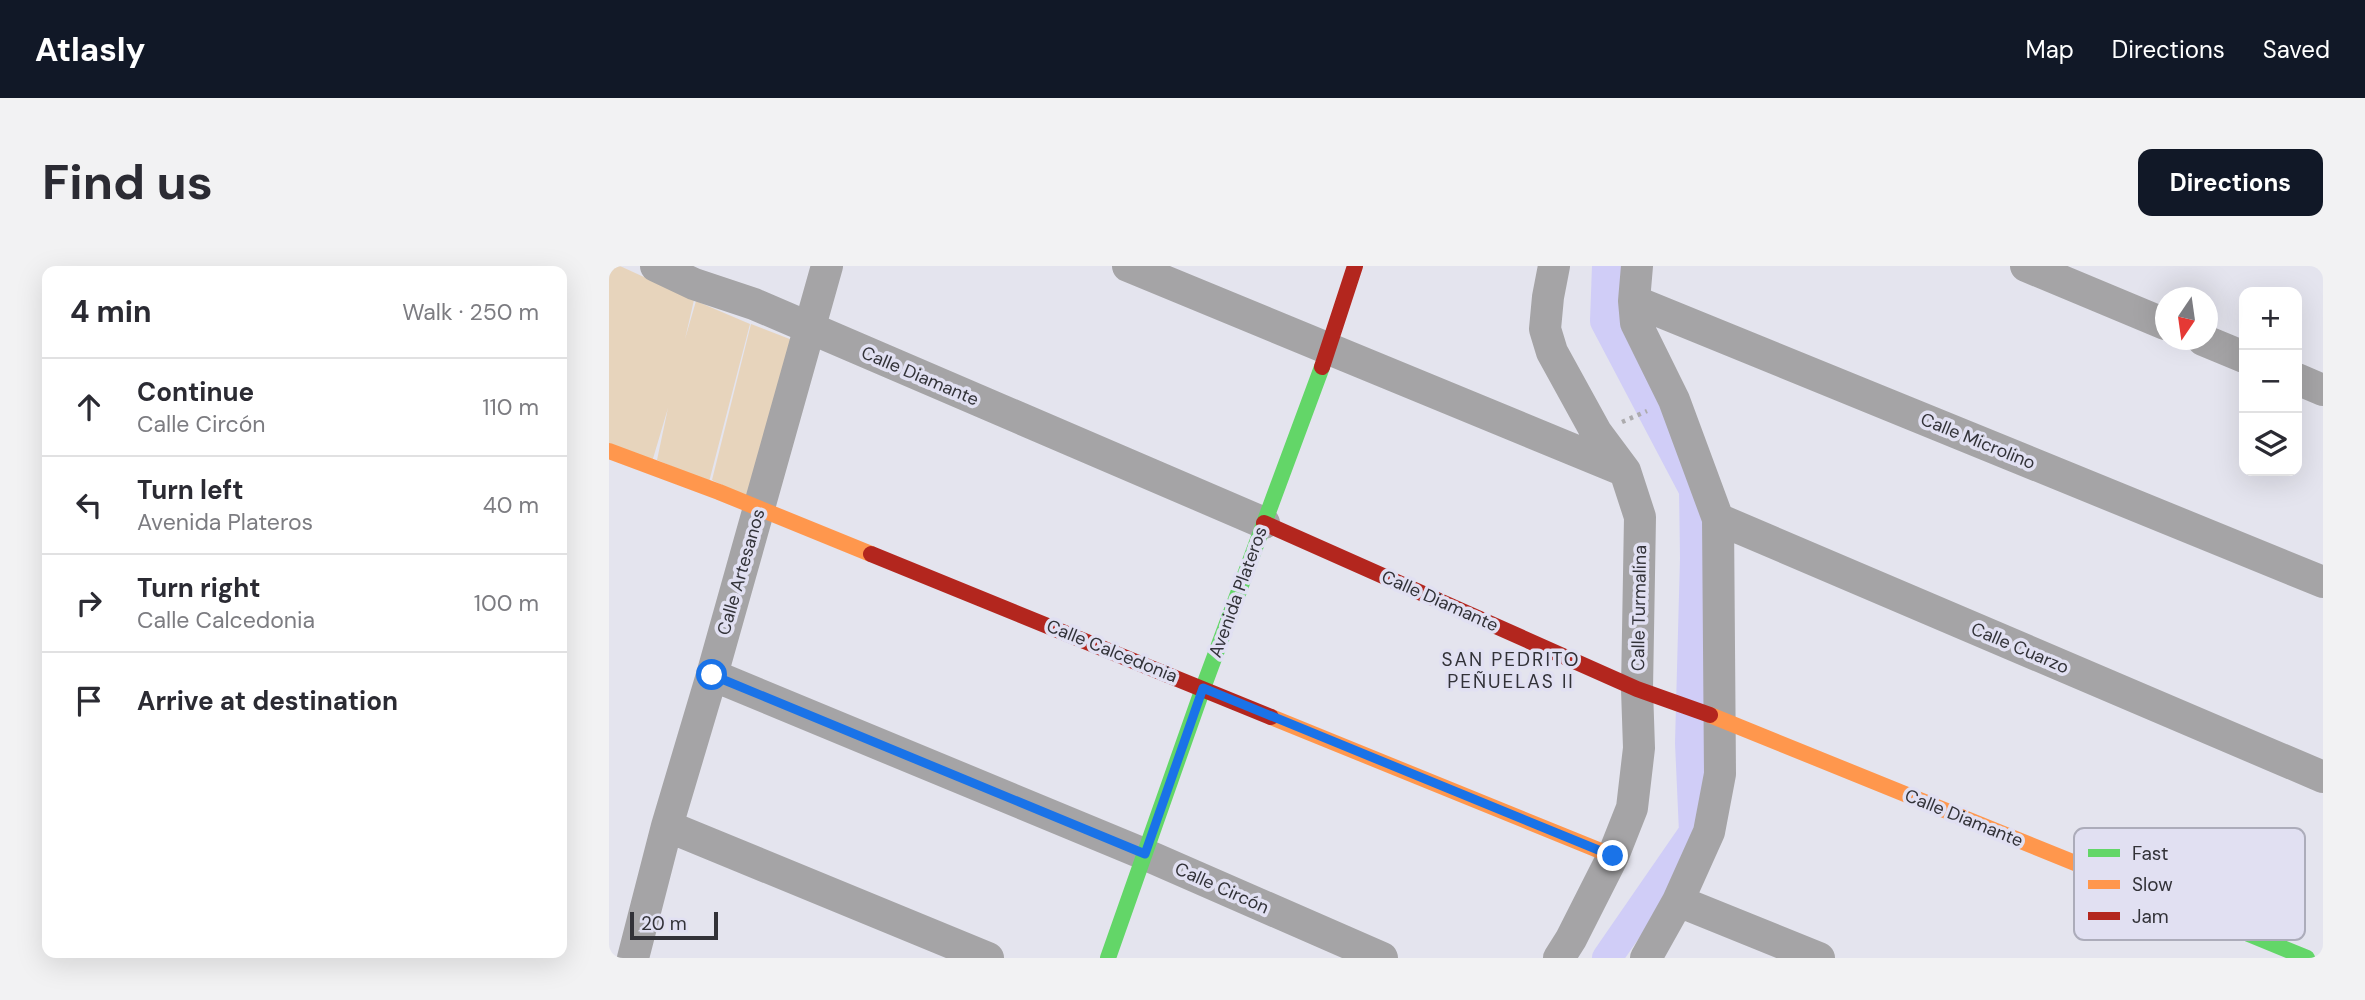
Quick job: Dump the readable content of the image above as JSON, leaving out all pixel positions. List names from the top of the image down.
{
  "streets": {
    "street": [
      "Calle Diamante",
      "Calle Microlino",
      "Calle Artesanos",
      "Avenida Plateros",
      "Calle Turmalina",
      "Calle Cuarzo",
      "Calle Calcedonia",
      "Calle Circón"
    ]
  },
  "crossings": [
    ["Calle Diamante", "Calle Artesanos"],
    ["Calle Diamante", "Avenida Plateros"],
    ["Calle Diamante", "Calle Turmalina"],
    ["Calle Artesanos", "Calle Calcedonia"],
    ["Calle Artesanos", "Calle Circón"],
    ["Avenida Plateros", "Calle Calcedonia"],
    ["Avenida Plateros", "Calle Circón"],
    ["Calle Turmalina", "Calle Calcedonia"]
  ],
  "districts": ["SAN PEDRITO PEÑUELAS II"],
  "legend": ["Fast", "Slow", "Jam"],
  "scale_bar": "20 m",
  "north": "bottom",
  "page": {
    "header": "Atlasly",
    "nav": ["Map", "Directions", "Saved"],
    "buttons": "Directions",
    "title": "Find us",
    "heading": ["4 min", "Walk · 250 m"],
    "map_buttons": ["+", "−"],
    "list": [
      ["Continue", "Calle Circón", "110 m"],
      ["Turn left", "Avenida Plateros", "40 m"],
      ["Turn right", "Calle Calcedonia", "100 m"],
      "Arrive at destination"
    ],
    "scale": "20 m"
  }
}
